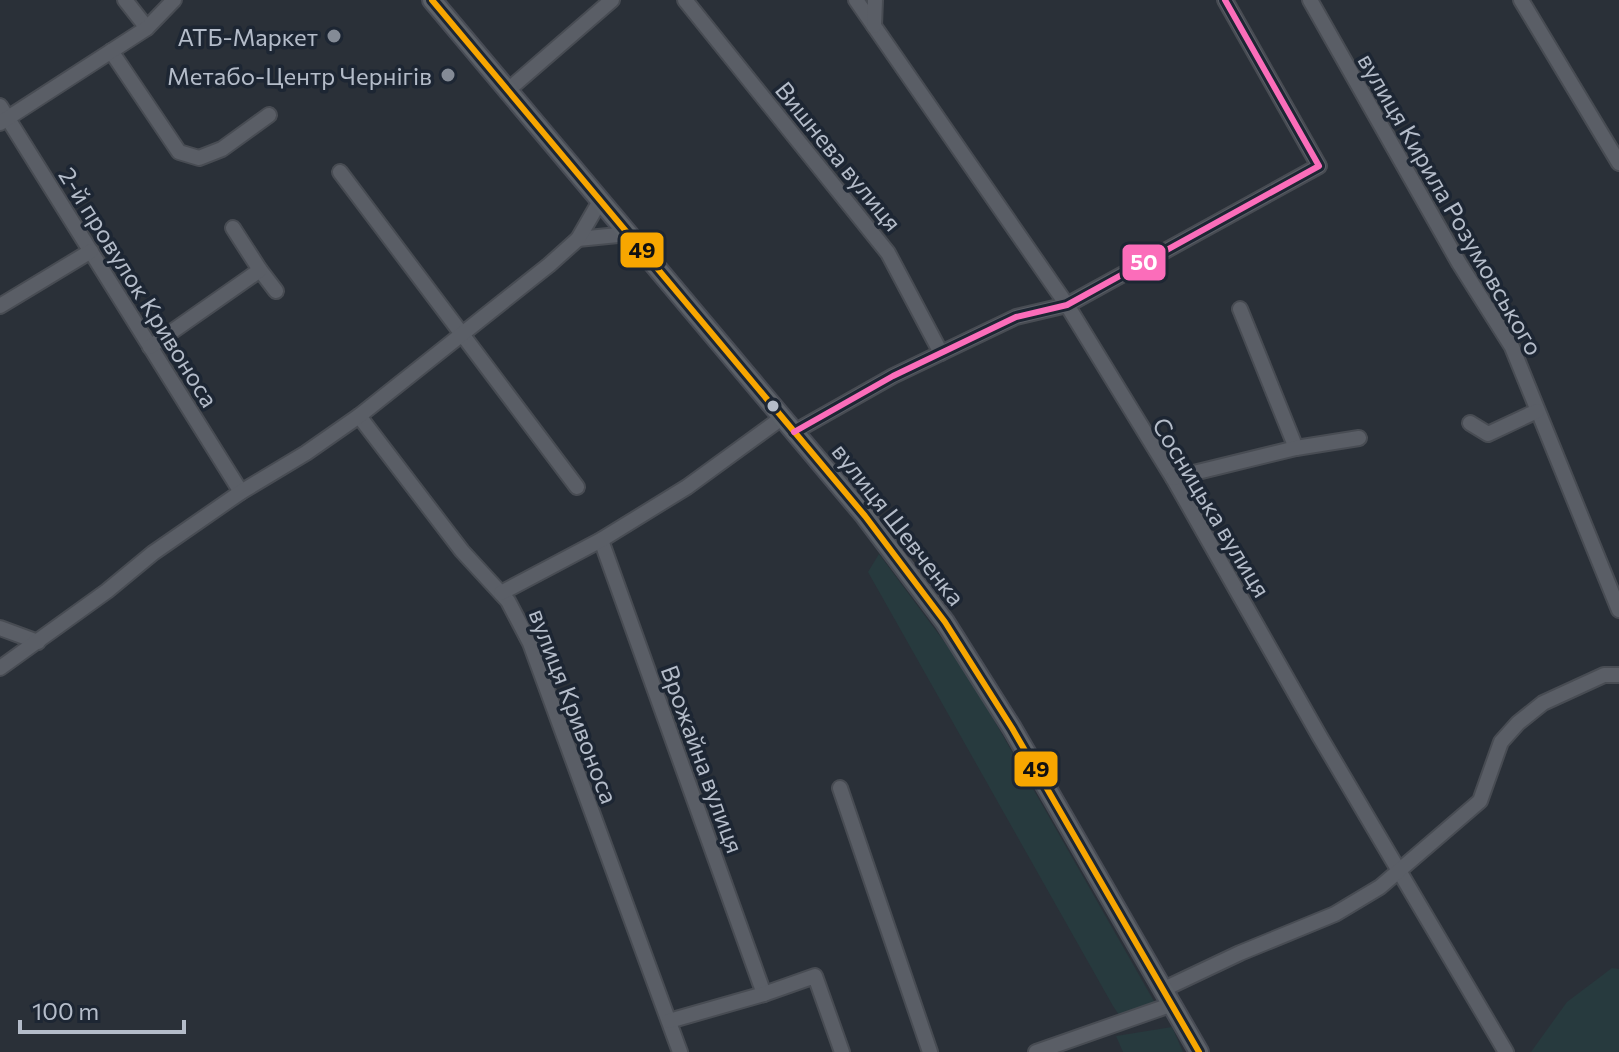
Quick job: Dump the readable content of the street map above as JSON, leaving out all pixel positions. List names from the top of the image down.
{
  "streets": {
    "main road": ["вулиця Шевченка"],
    "street": [
      "Вишнева вулиця",
      "вулиця Кирила Розумовського",
      "2-й провулок Кривоноса",
      "Сосницька вулиця",
      "вулиця Кривоноса",
      "Врожайна вулиця"
    ]
  },
  "places": ["АТБ-Маркет", "Метабо-Центр Чернігів"],
  "lines": ["transit line 49", "transit line 50"],
  "scale_bar": "100 m"
}
